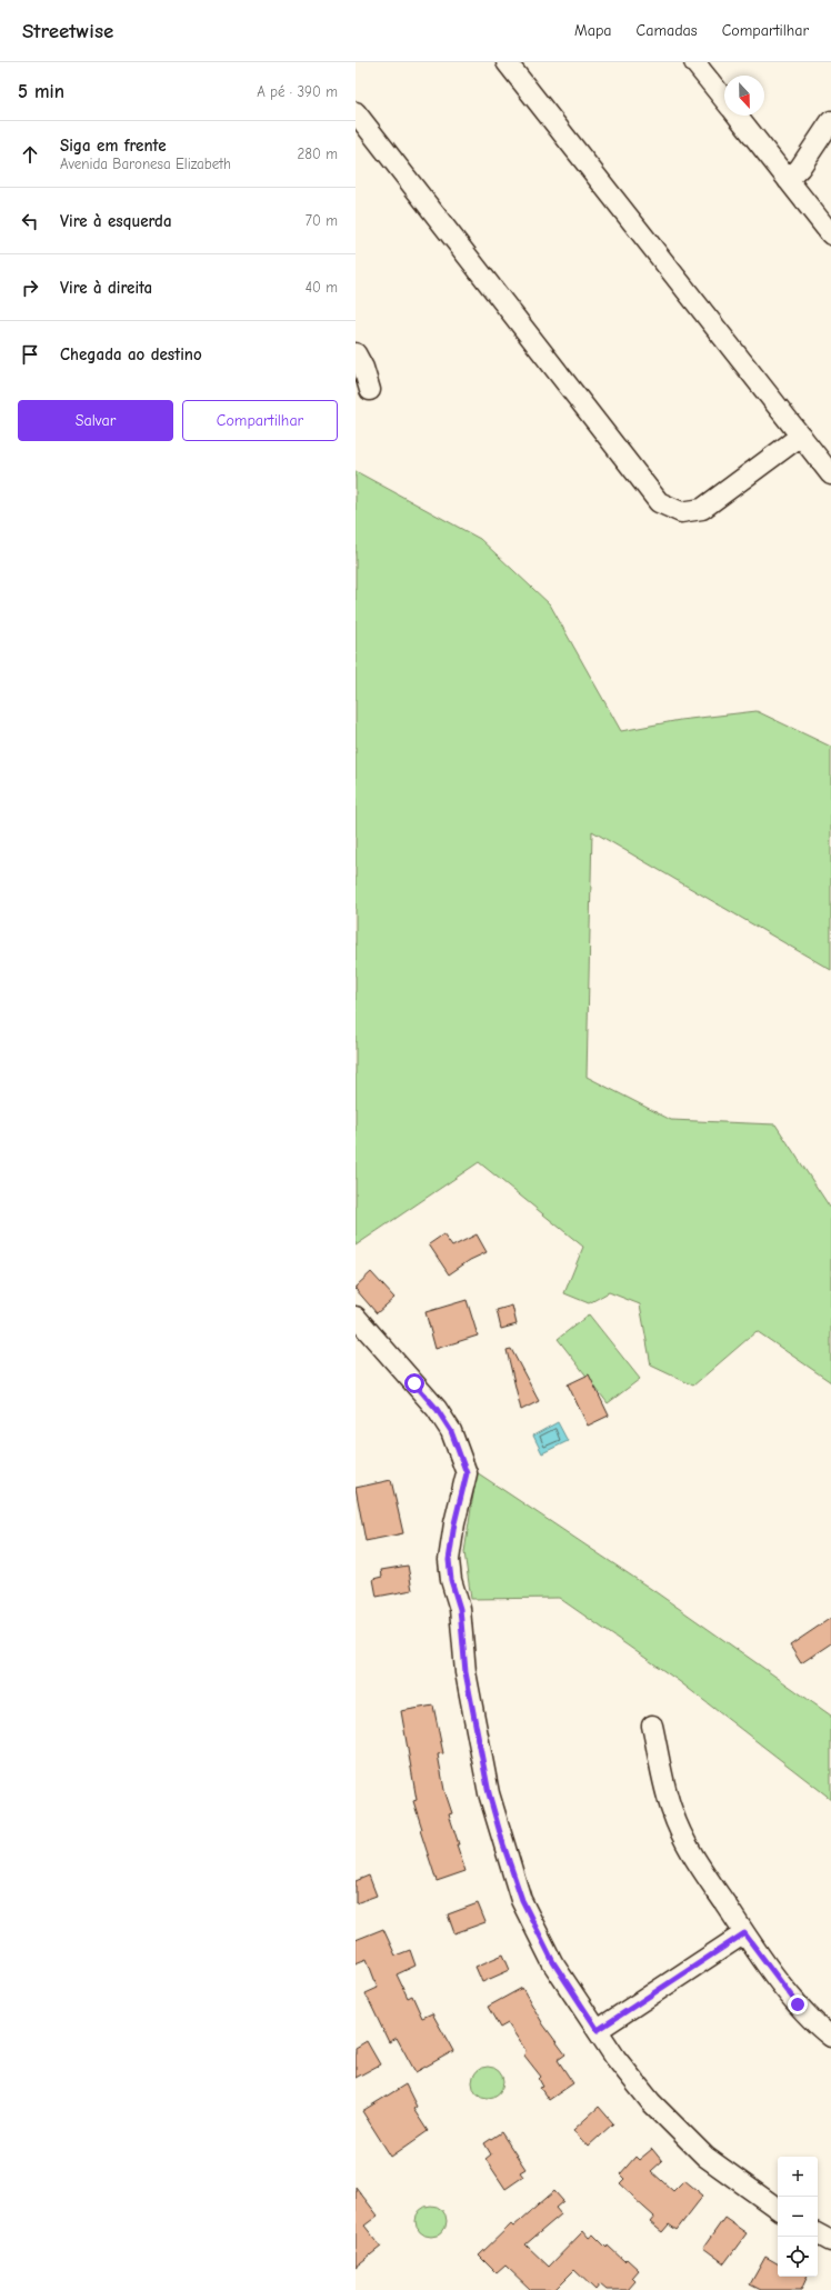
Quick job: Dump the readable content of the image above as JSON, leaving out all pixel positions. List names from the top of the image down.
{
  "north": "bottom",
  "page": {
    "header": "Streetwise",
    "nav": ["Mapa", "Camadas", "Compartilhar"],
    "heading": ["5 min", "A pé · 390 m"],
    "list": [
      ["Siga em frente", "Avenida Baronesa Elizabeth", "280 m"],
      ["Vire à esquerda", "70 m"],
      ["Vire à direita", "40 m"],
      "Chegada ao destino"
    ],
    "buttons": ["Salvar", "Compartilhar"],
    "map_buttons": ["+", "−"]
  }
}
